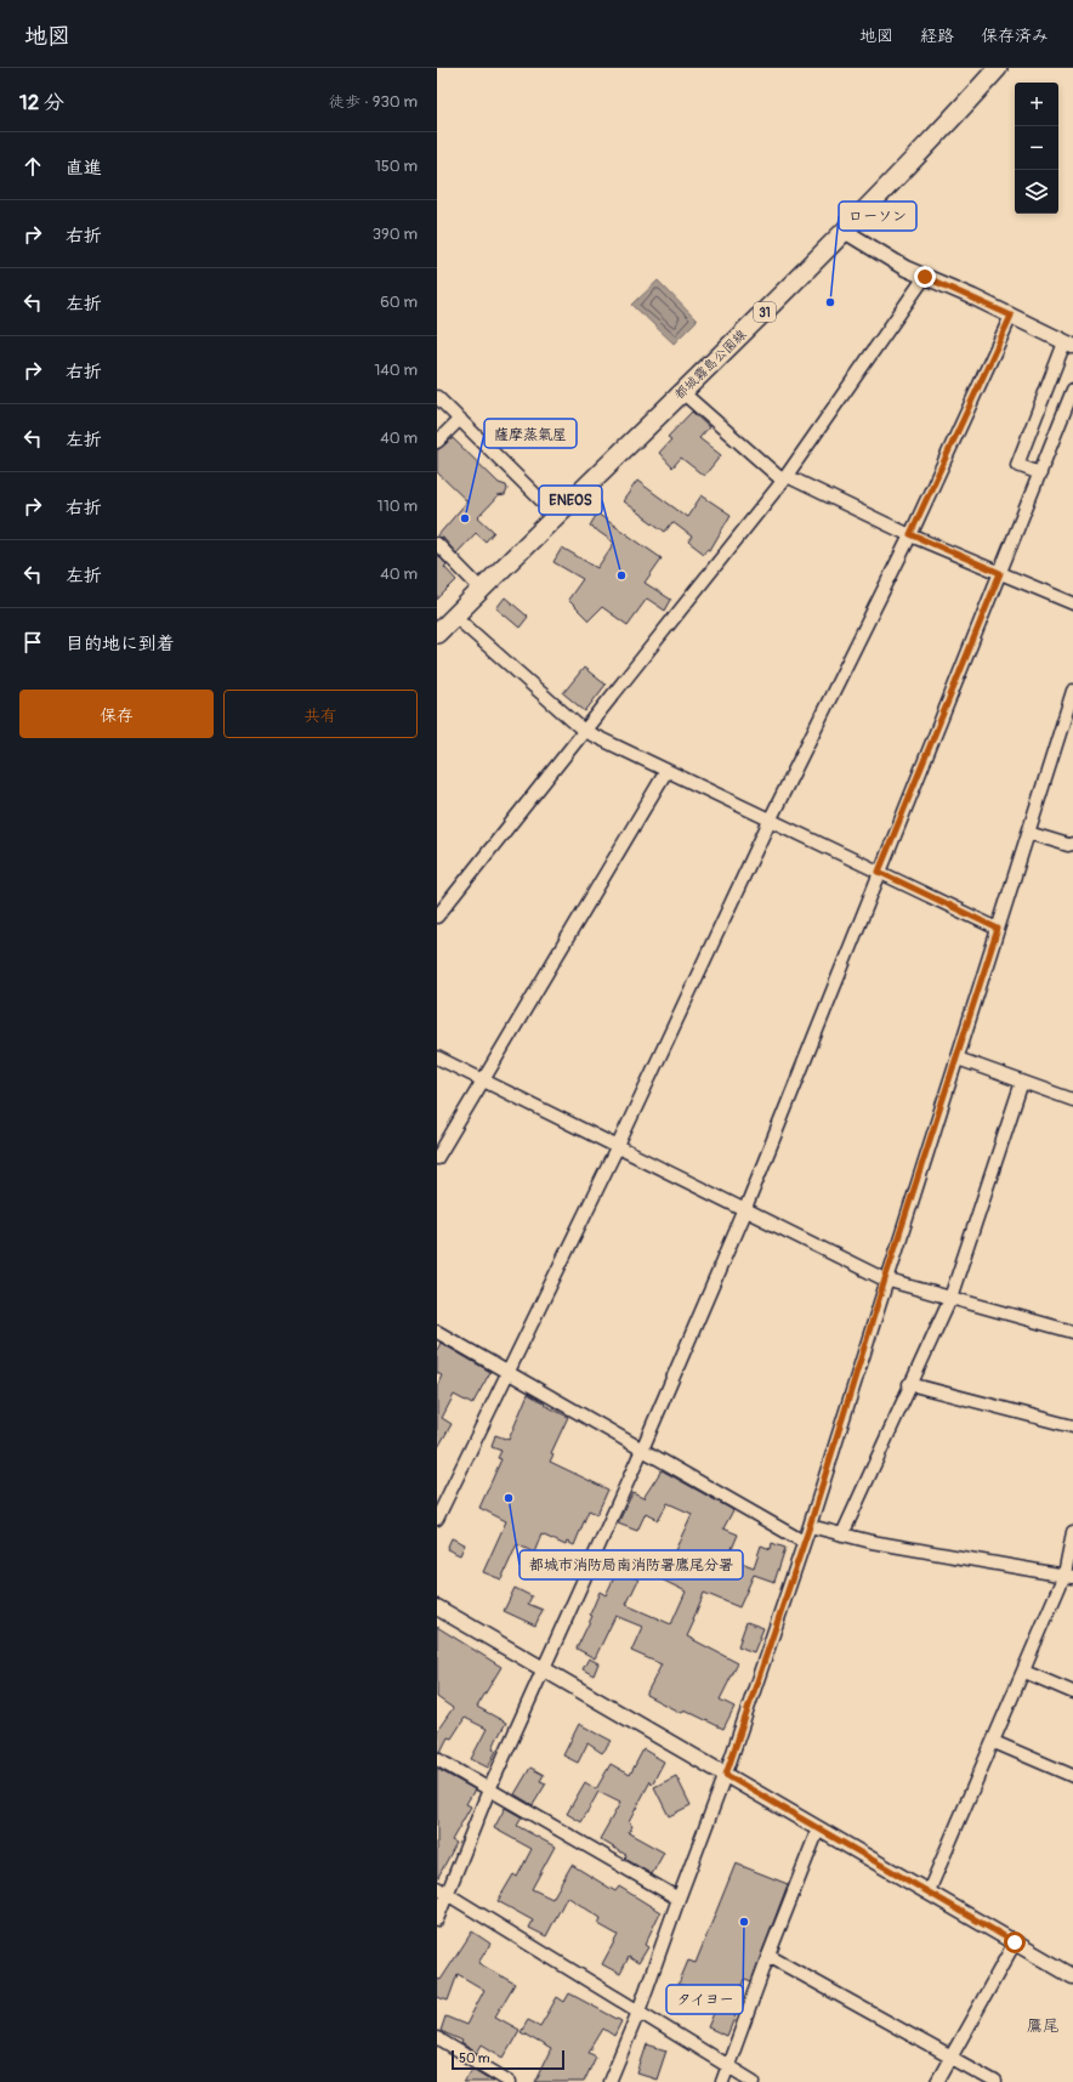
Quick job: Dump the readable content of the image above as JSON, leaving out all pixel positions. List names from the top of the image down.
{
  "streets": {
    "main road": ["31", "都城霧島公園線"]
  },
  "districts": ["鷹尾"],
  "places": [
    "ローソン",
    "薩摩蒸氣屋",
    "ENEOS",
    "都城市消防局南消防署鷹尾分署",
    "タイヨー"
  ],
  "scale_bar": "50 m",
  "page": {
    "header": "地図",
    "nav": ["地図", "経路", "保存済み"],
    "heading": ["12 分", "徒歩 · 930 m"],
    "map_buttons": ["+", "−"],
    "list": [
      ["直進", "150 m"],
      ["右折", "390 m"],
      ["左折", "60 m"],
      ["右折", "140 m"],
      ["左折", "40 m"],
      ["右折", "110 m"],
      ["左折", "40 m"],
      "目的地に到着"
    ],
    "buttons": ["保存", "共有"],
    "scale": "50 m"
  }
}
